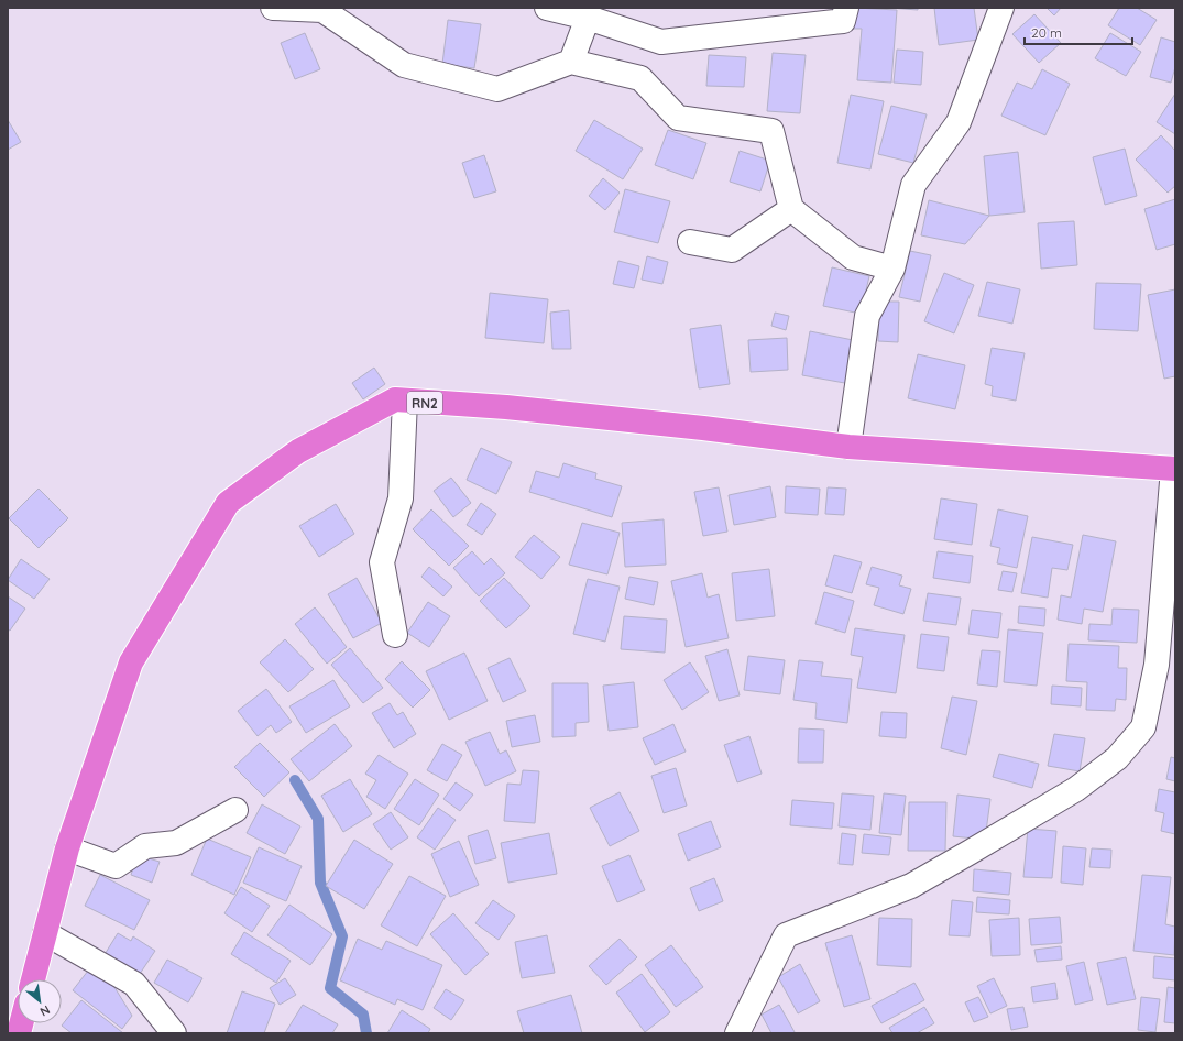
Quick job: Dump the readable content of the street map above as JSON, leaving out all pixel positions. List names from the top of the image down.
{
  "streets": {
    "highway": ["RN2"]
  },
  "scale_bar": "20 m",
  "north": "bottom right"
}
